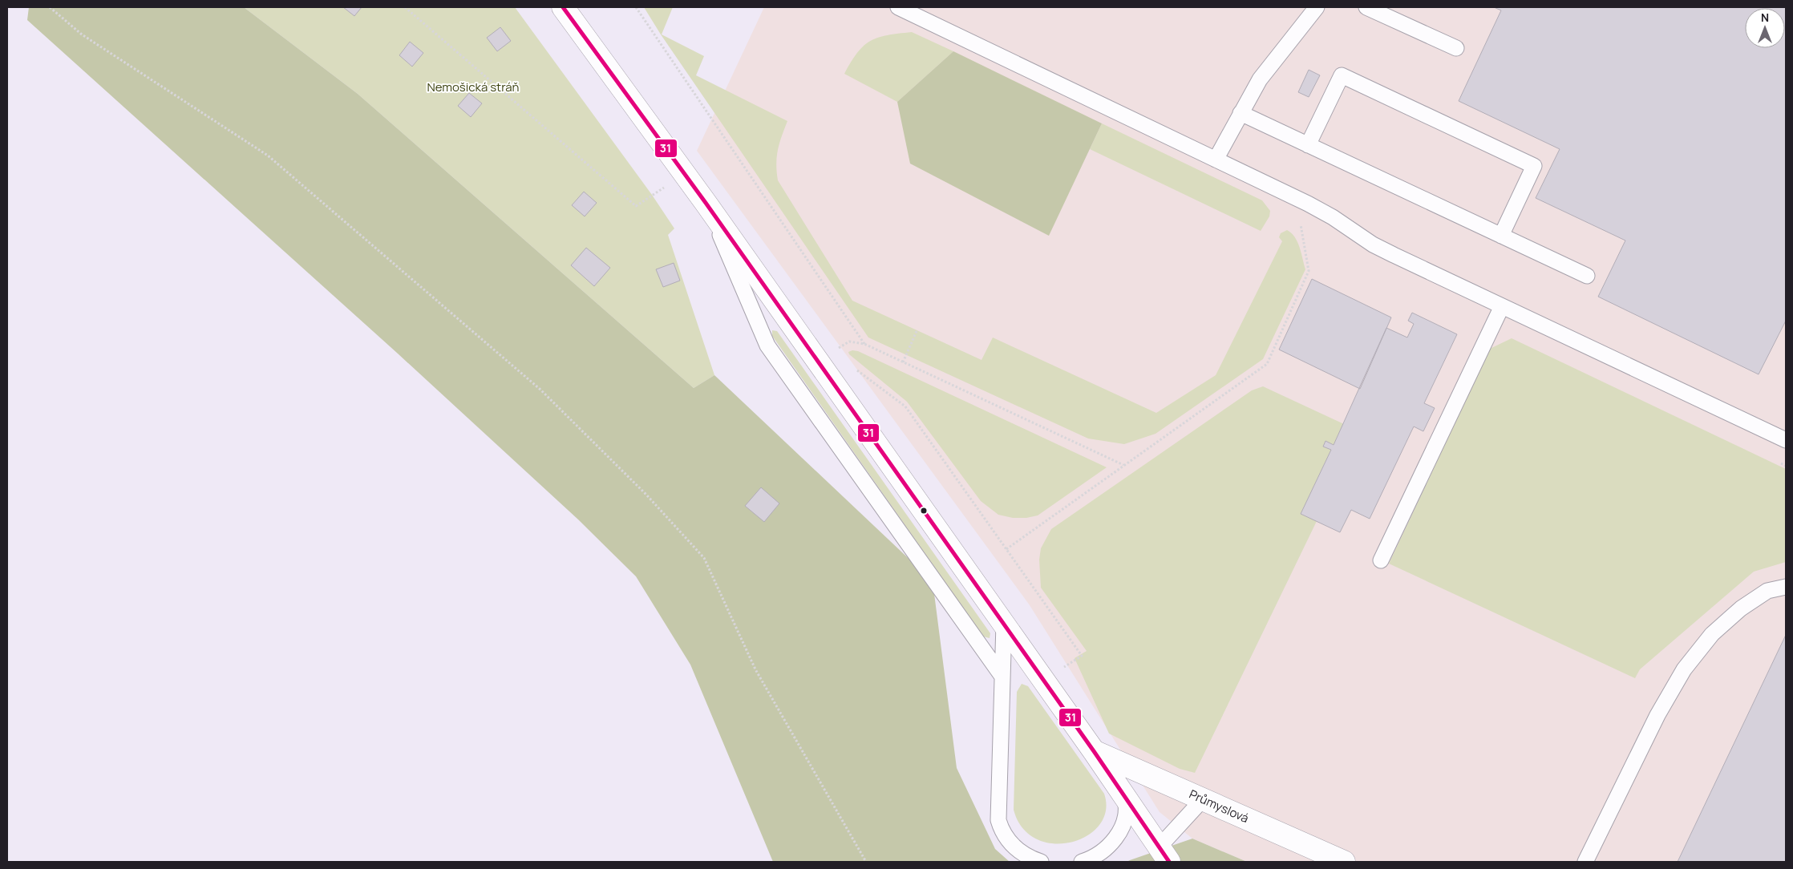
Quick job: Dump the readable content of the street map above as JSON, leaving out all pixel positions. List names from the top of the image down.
{
  "streets": {
    "street": ["Průmyslová"]
  },
  "parks": ["Nemošická stráň"],
  "lines": ["transit line 31"],
  "north": "top"
}
